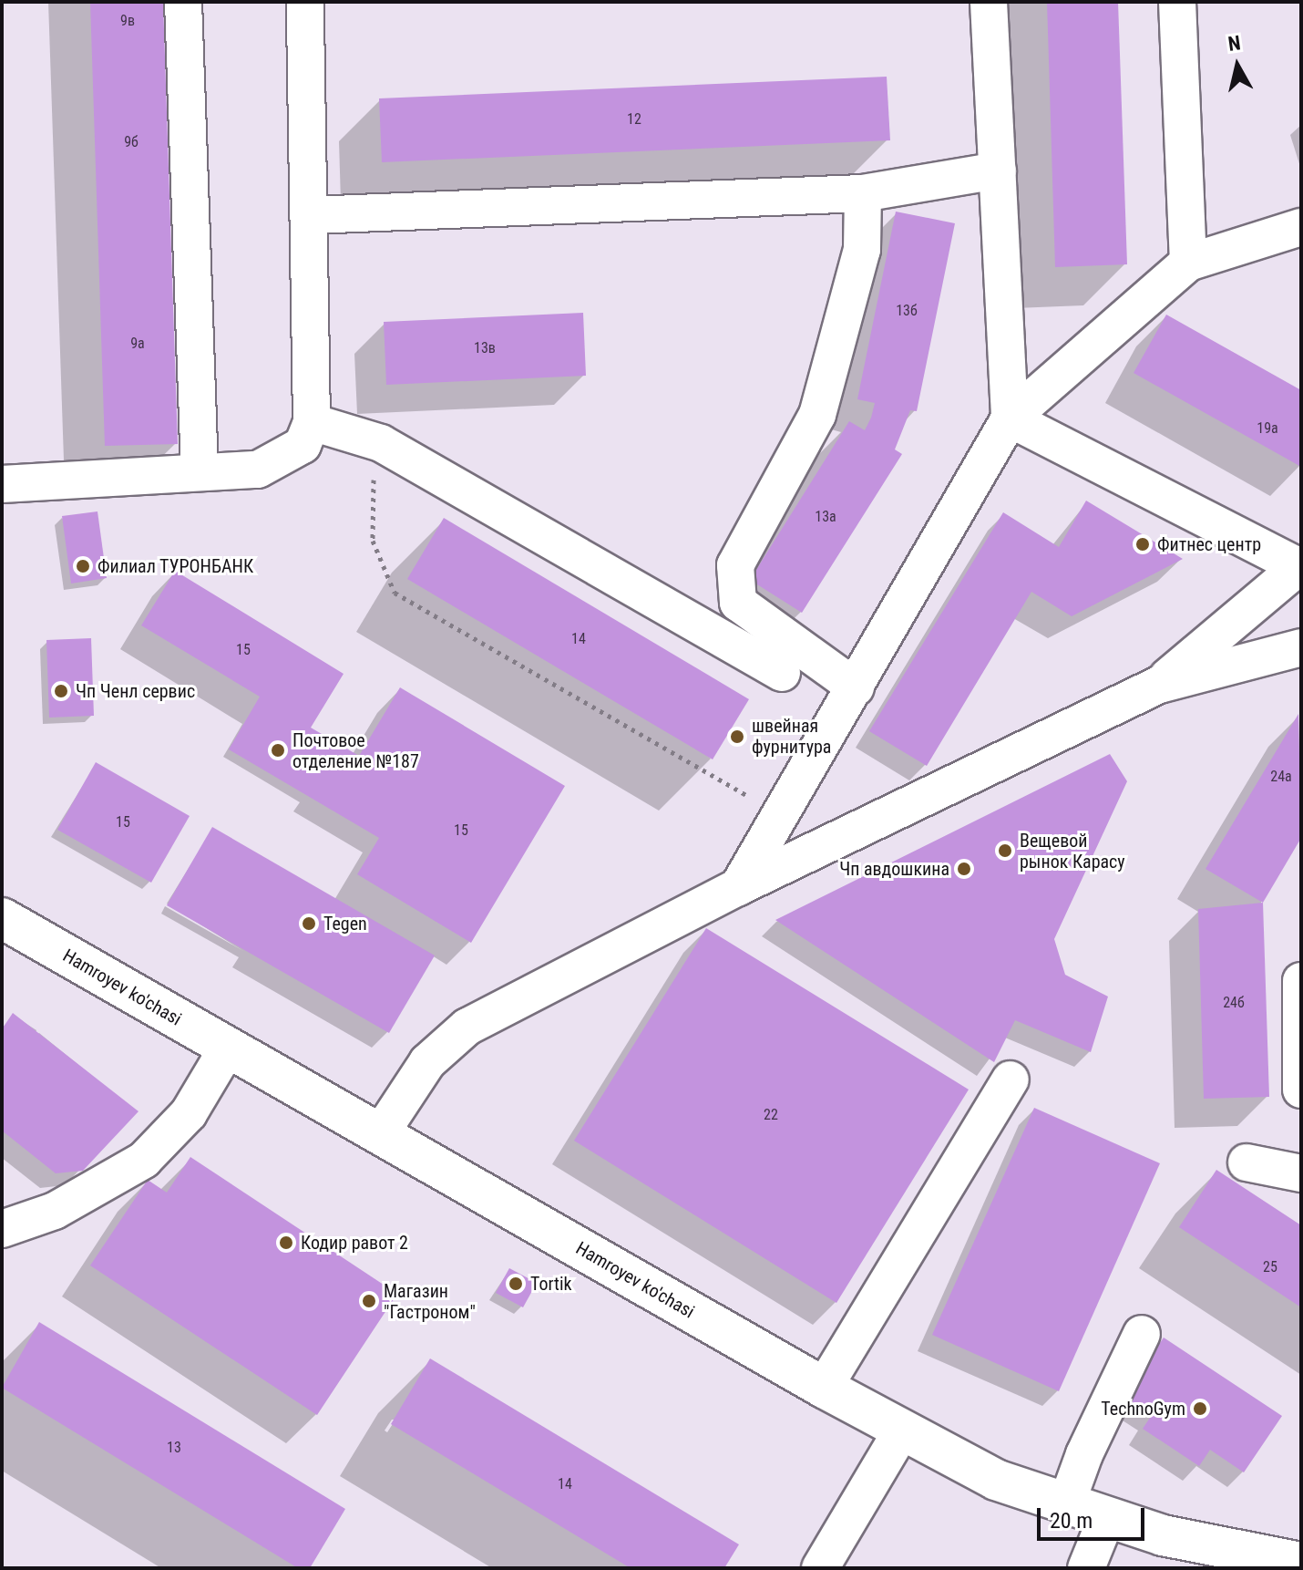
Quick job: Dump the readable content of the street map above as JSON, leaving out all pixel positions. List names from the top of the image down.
{
  "streets": {
    "main road": ["Hamroyev ko'chasi"]
  },
  "places": [
    "Фитнес центр",
    "Филиал ТУРОНБАНК",
    "Чп Ченл сервис",
    "швейная фурнитура",
    "Почтовое отделение №187",
    "Вещевой рынок Карасу",
    "Чп авдошкина",
    "Tegen",
    "Кодир равот 2",
    "Tortik",
    "Магазин \"Гастроном\"",
    "TechnoGym"
  ],
  "house_numbers": [
    "9в",
    "12",
    "9б",
    "13б",
    "9а",
    "13в",
    "19а",
    "13а",
    "14",
    "15",
    "24а",
    "15",
    "15",
    "24б",
    "22",
    "25",
    "13",
    "14"
  ],
  "scale_bar": "20 m",
  "north": "top"
}
